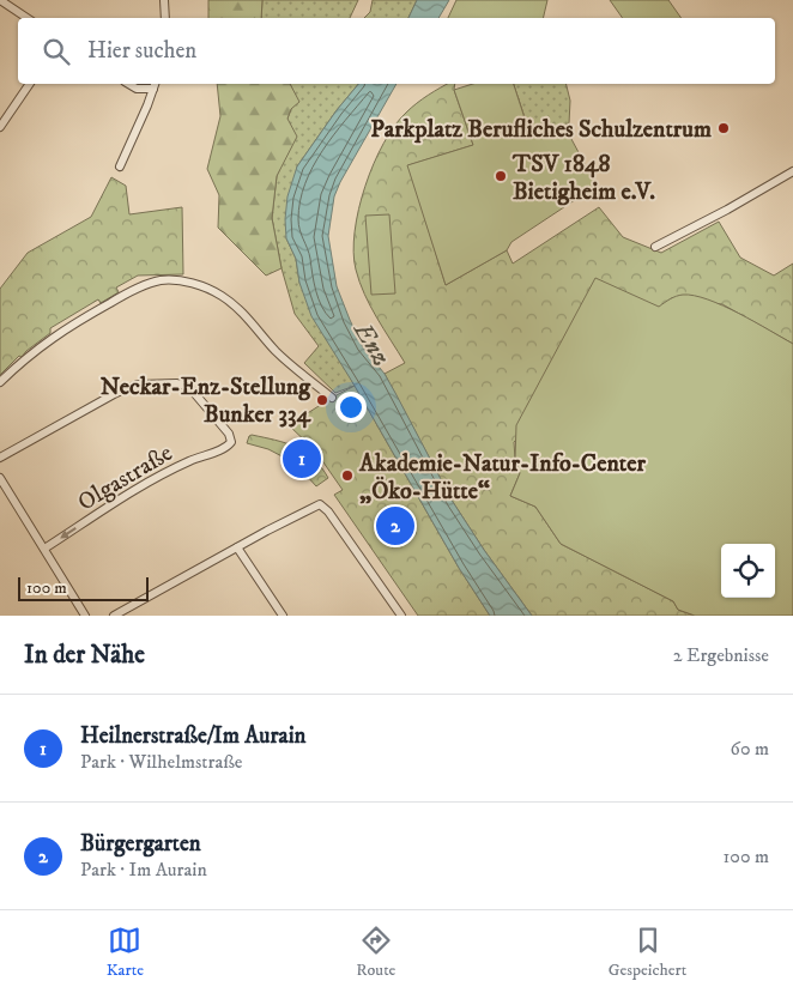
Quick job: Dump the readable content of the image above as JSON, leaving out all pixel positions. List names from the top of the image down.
{
  "streets": {
    "street": ["Olgastraße"]
  },
  "water": ["Enz"],
  "places": [
    "Parkplatz Berufliches Schulzentrum",
    "TSV 1848 Bietigheim e.V.",
    "Neckar-Enz-Stellung Bunker 334",
    "Akademie-Natur-Info-Center „Öko-Hütte“"
  ],
  "scale_bar": "100 m",
  "page": {
    "search": "Hier suchen",
    "pins": ["1", "2"],
    "scale": "100 m",
    "heading": ["In der Nähe", "2 Ergebnisse"],
    "list": [
      {
        "mark": "1",
        "name": "Heilnerstraße/Im Aurain",
        "note": "Park · Wilhelmstraße",
        "value": "60 m"
      },
      {
        "mark": "2",
        "name": "Bürgergarten",
        "note": "Park · Im Aurain",
        "value": "100 m"
      }
    ],
    "nav": ["Karte", "Route", "Gespeichert"]
  }
}
